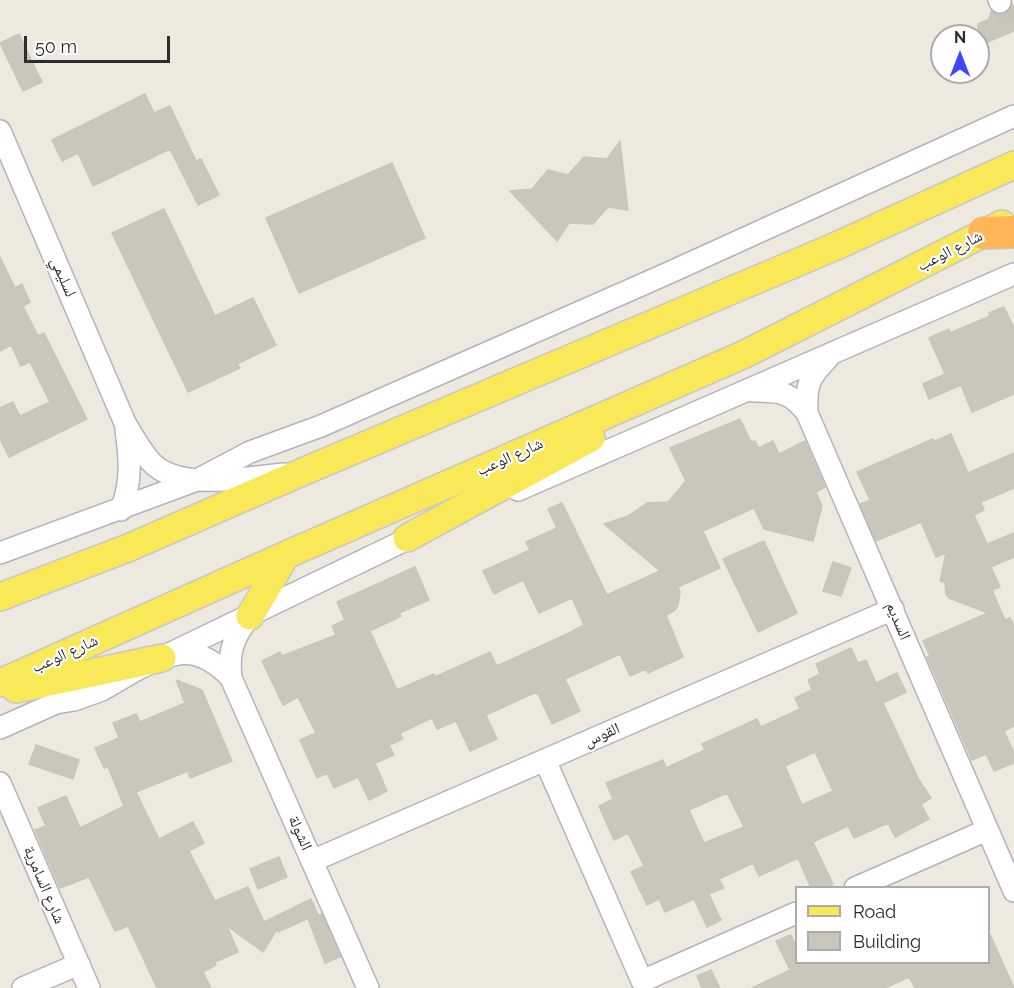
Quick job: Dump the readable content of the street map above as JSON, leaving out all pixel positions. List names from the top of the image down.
{
  "streets": {
    "main road": ["شارع الوعب"],
    "street": [
      "لسليمي",
      "السديم",
      "القوس",
      "الشولة",
      "شارع السامرية"
    ]
  },
  "crossings": [
    ["شارع الوعب", "السديم"],
    ["شارع الوعب", "الشولة"],
    ["السديم", "القوس"],
    ["القوس", "الشولة"]
  ],
  "legend": ["Road", "Building"],
  "scale_bar": "50 m",
  "north": "top"
}
